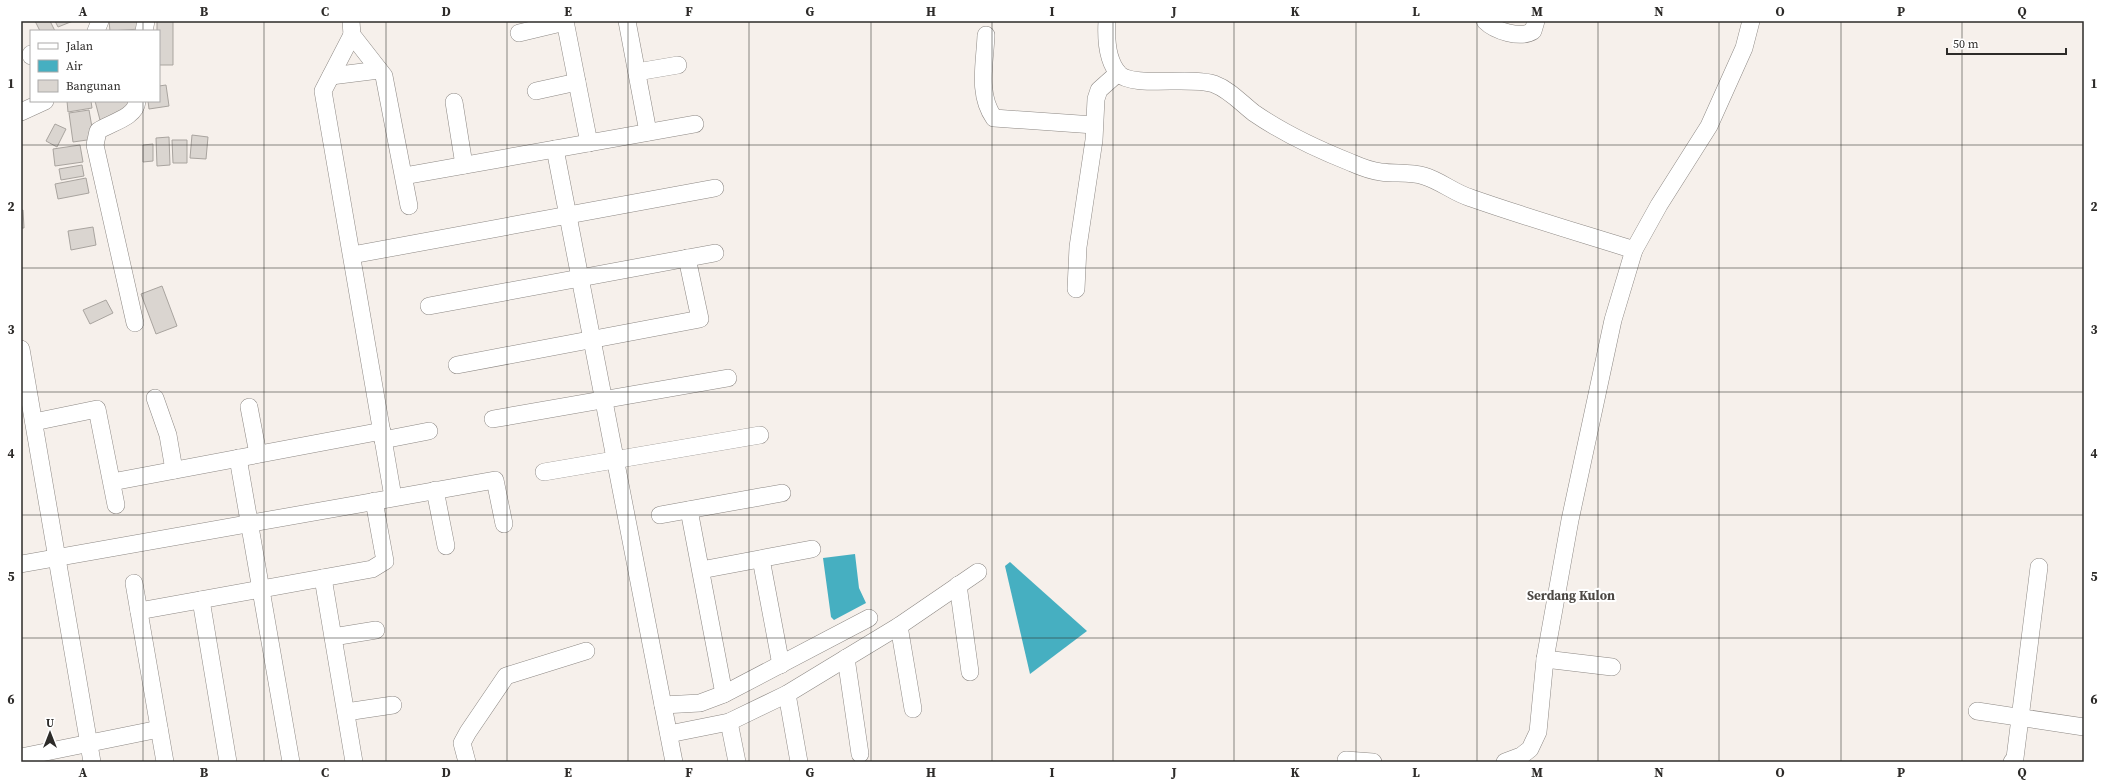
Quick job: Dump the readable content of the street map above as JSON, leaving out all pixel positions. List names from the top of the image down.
{
  "districts": ["Serdang Kulon"],
  "legend": ["Jalan", "Air", "Bangunan"],
  "scale_bar": "50 m",
  "north": "top",
  "grid": {
    "columns": [
      "A",
      "B",
      "C",
      "D",
      "E",
      "F",
      "G",
      "H",
      "I",
      "J",
      "K",
      "L",
      "M",
      "N",
      "O",
      "P",
      "Q"
    ],
    "rows": [
      "1",
      "2",
      "3",
      "4",
      "5",
      "6"
    ]
  }
}
